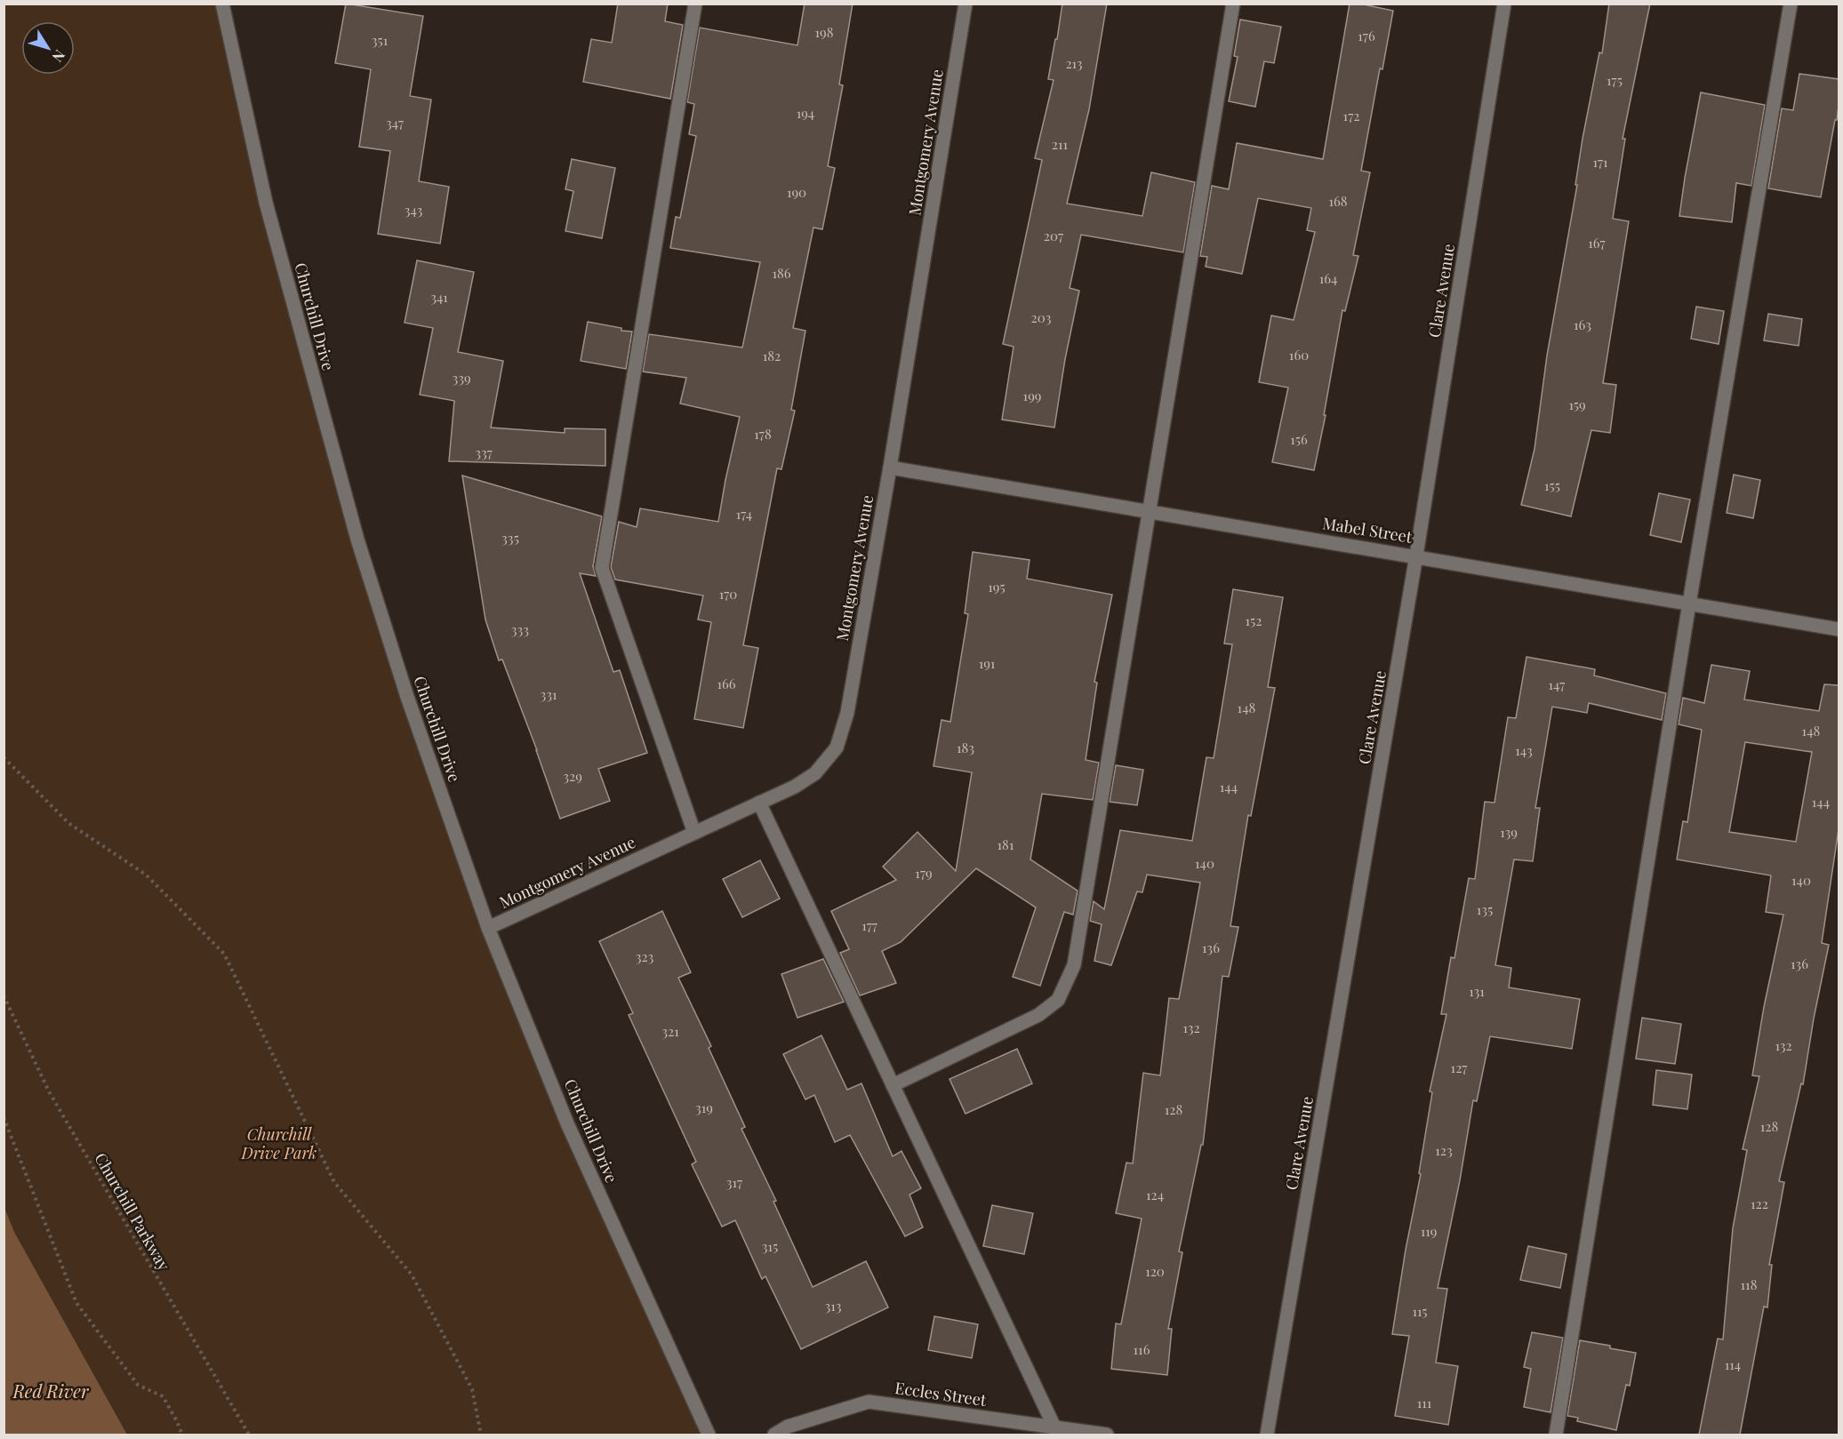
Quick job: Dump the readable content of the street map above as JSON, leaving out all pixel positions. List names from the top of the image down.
{
  "streets": {
    "street": [
      "Montgomery Avenue",
      "Clare Avenue",
      "Churchill Drive",
      "Mabel Street",
      "Eccles Street"
    ],
    "path": ["Churchill Parkway"]
  },
  "crossings": [
    ["Montgomery Avenue", "Churchill Drive"],
    ["Montgomery Avenue", "Mabel Street"],
    ["Clare Avenue", "Mabel Street"]
  ],
  "water": ["Red River"],
  "parks": ["Churchill Drive Park"],
  "house_numbers": [
    "198",
    "176",
    "351",
    "213",
    "175",
    "194",
    "172",
    "347",
    "211",
    "171",
    "190",
    "168",
    "343",
    "207",
    "167",
    "186",
    "164",
    "341",
    "203",
    "163",
    "160",
    "182",
    "339",
    "199",
    "159",
    "178",
    "156",
    "337",
    "155",
    "174",
    "335",
    "195",
    "170",
    "152",
    "333",
    "191",
    "166",
    "147",
    "331",
    "148",
    "148",
    "183",
    "143",
    "329",
    "144",
    "144",
    "139",
    "181",
    "140",
    "179",
    "140",
    "135",
    "177",
    "136",
    "323",
    "136",
    "131",
    "132",
    "321",
    "132",
    "127",
    "319",
    "128",
    "128",
    "123",
    "317",
    "124",
    "122",
    "119",
    "315",
    "120",
    "118",
    "313",
    "115",
    "116",
    "114",
    "111"
  ],
  "north": "bottom right"
}
